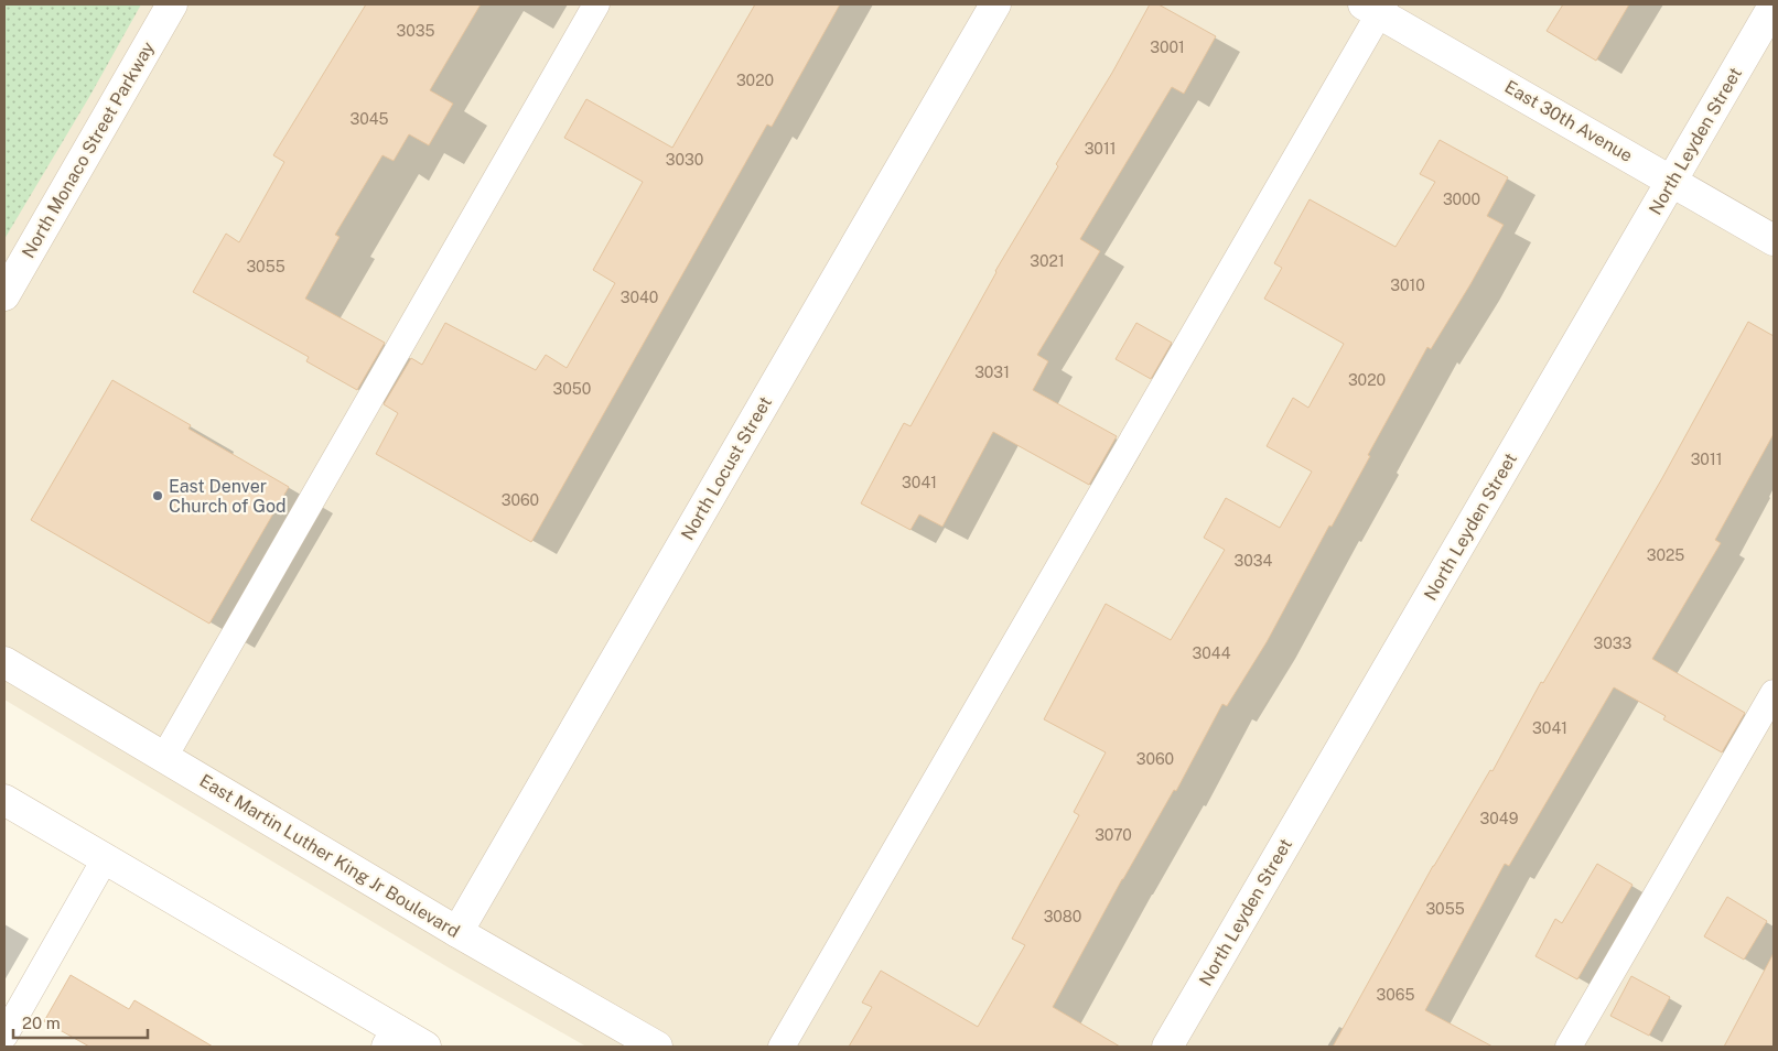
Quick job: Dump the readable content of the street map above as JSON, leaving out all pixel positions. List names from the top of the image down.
{
  "streets": {
    "street": [
      "East 30th Avenue",
      "North Leyden Street",
      "North Monaco Street Parkway",
      "North Locust Street",
      "East Martin Luther King Jr Boulevard"
    ]
  },
  "crossings": [
    ["East 30th Avenue", "North Leyden Street"],
    ["North Locust Street", "East Martin Luther King Jr Boulevard"]
  ],
  "places": ["East Denver Church of God"],
  "house_numbers": [
    "3035",
    "3001",
    "3020",
    "3045",
    "3011",
    "3030",
    "3000",
    "3021",
    "3055",
    "3010",
    "3040",
    "3031",
    "3020",
    "3050",
    "3011",
    "3041",
    "3060",
    "3025",
    "3034",
    "3033",
    "3044",
    "3041",
    "3060",
    "3049",
    "3070",
    "3055",
    "3080",
    "3065"
  ],
  "scale_bar": "20 m"
}
